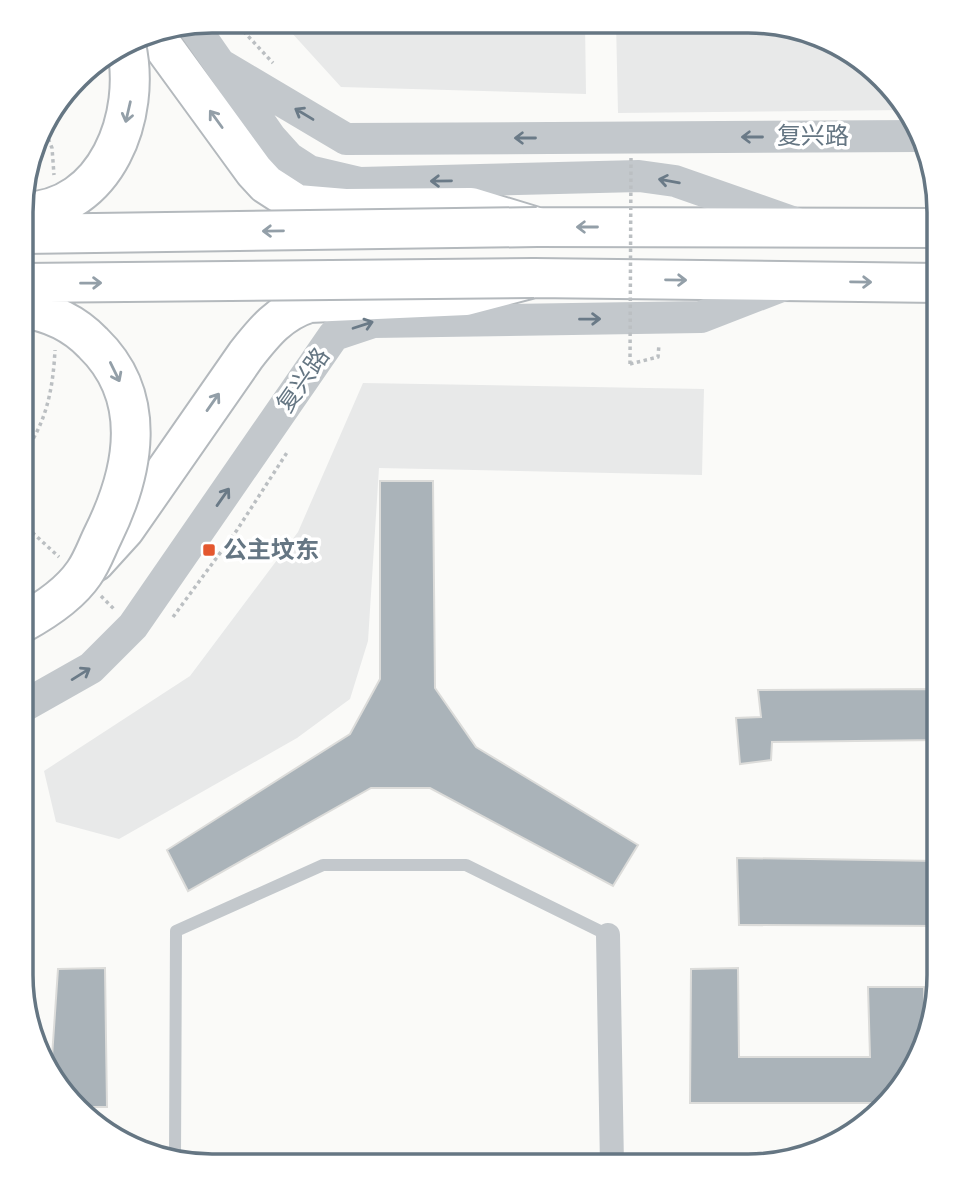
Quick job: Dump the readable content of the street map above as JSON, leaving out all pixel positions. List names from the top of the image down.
{
  "streets": {
    "highway": ["复兴路"]
  },
  "places": {
    "transit": ["公主坟东"]
  }
}
